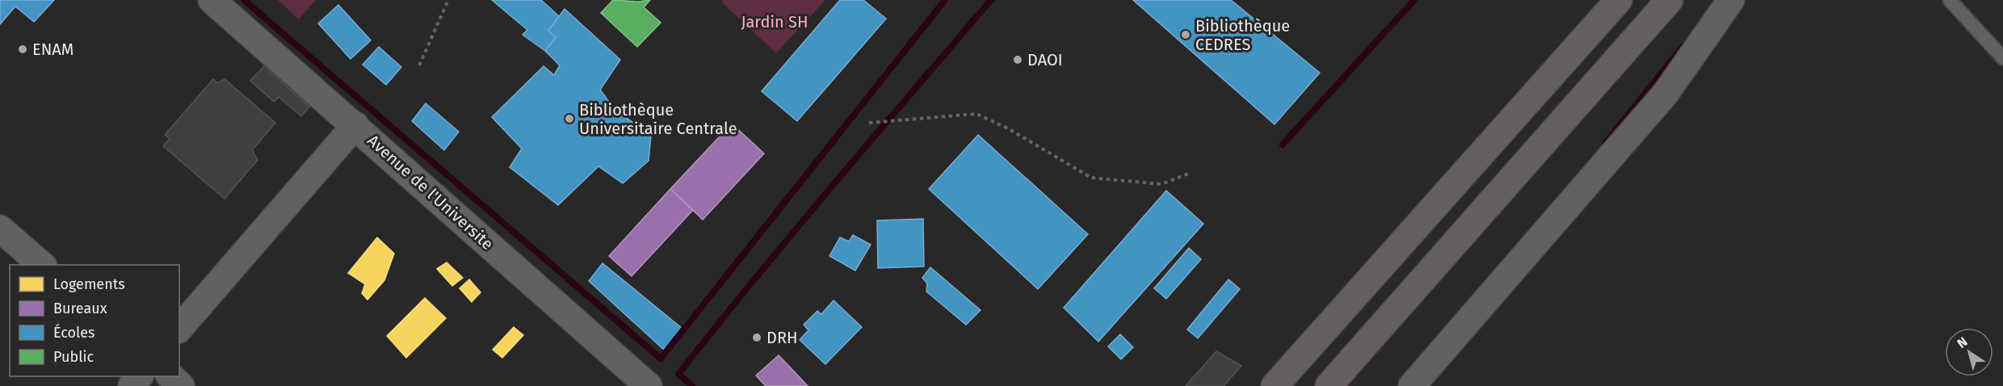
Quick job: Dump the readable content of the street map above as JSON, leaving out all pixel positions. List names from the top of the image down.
{
  "streets": {
    "street": ["Avenue de l'Universite"]
  },
  "parks": ["Jardin SH"],
  "places": [
    "Bibliothèque CEDRES",
    "ENAM",
    "DAOI",
    "Bibliothèque Universitaire Centrale",
    "DRH"
  ],
  "legend": [
    "Logements",
    "Bureaux",
    "Écoles",
    "Public"
  ],
  "north": "top left"
}
